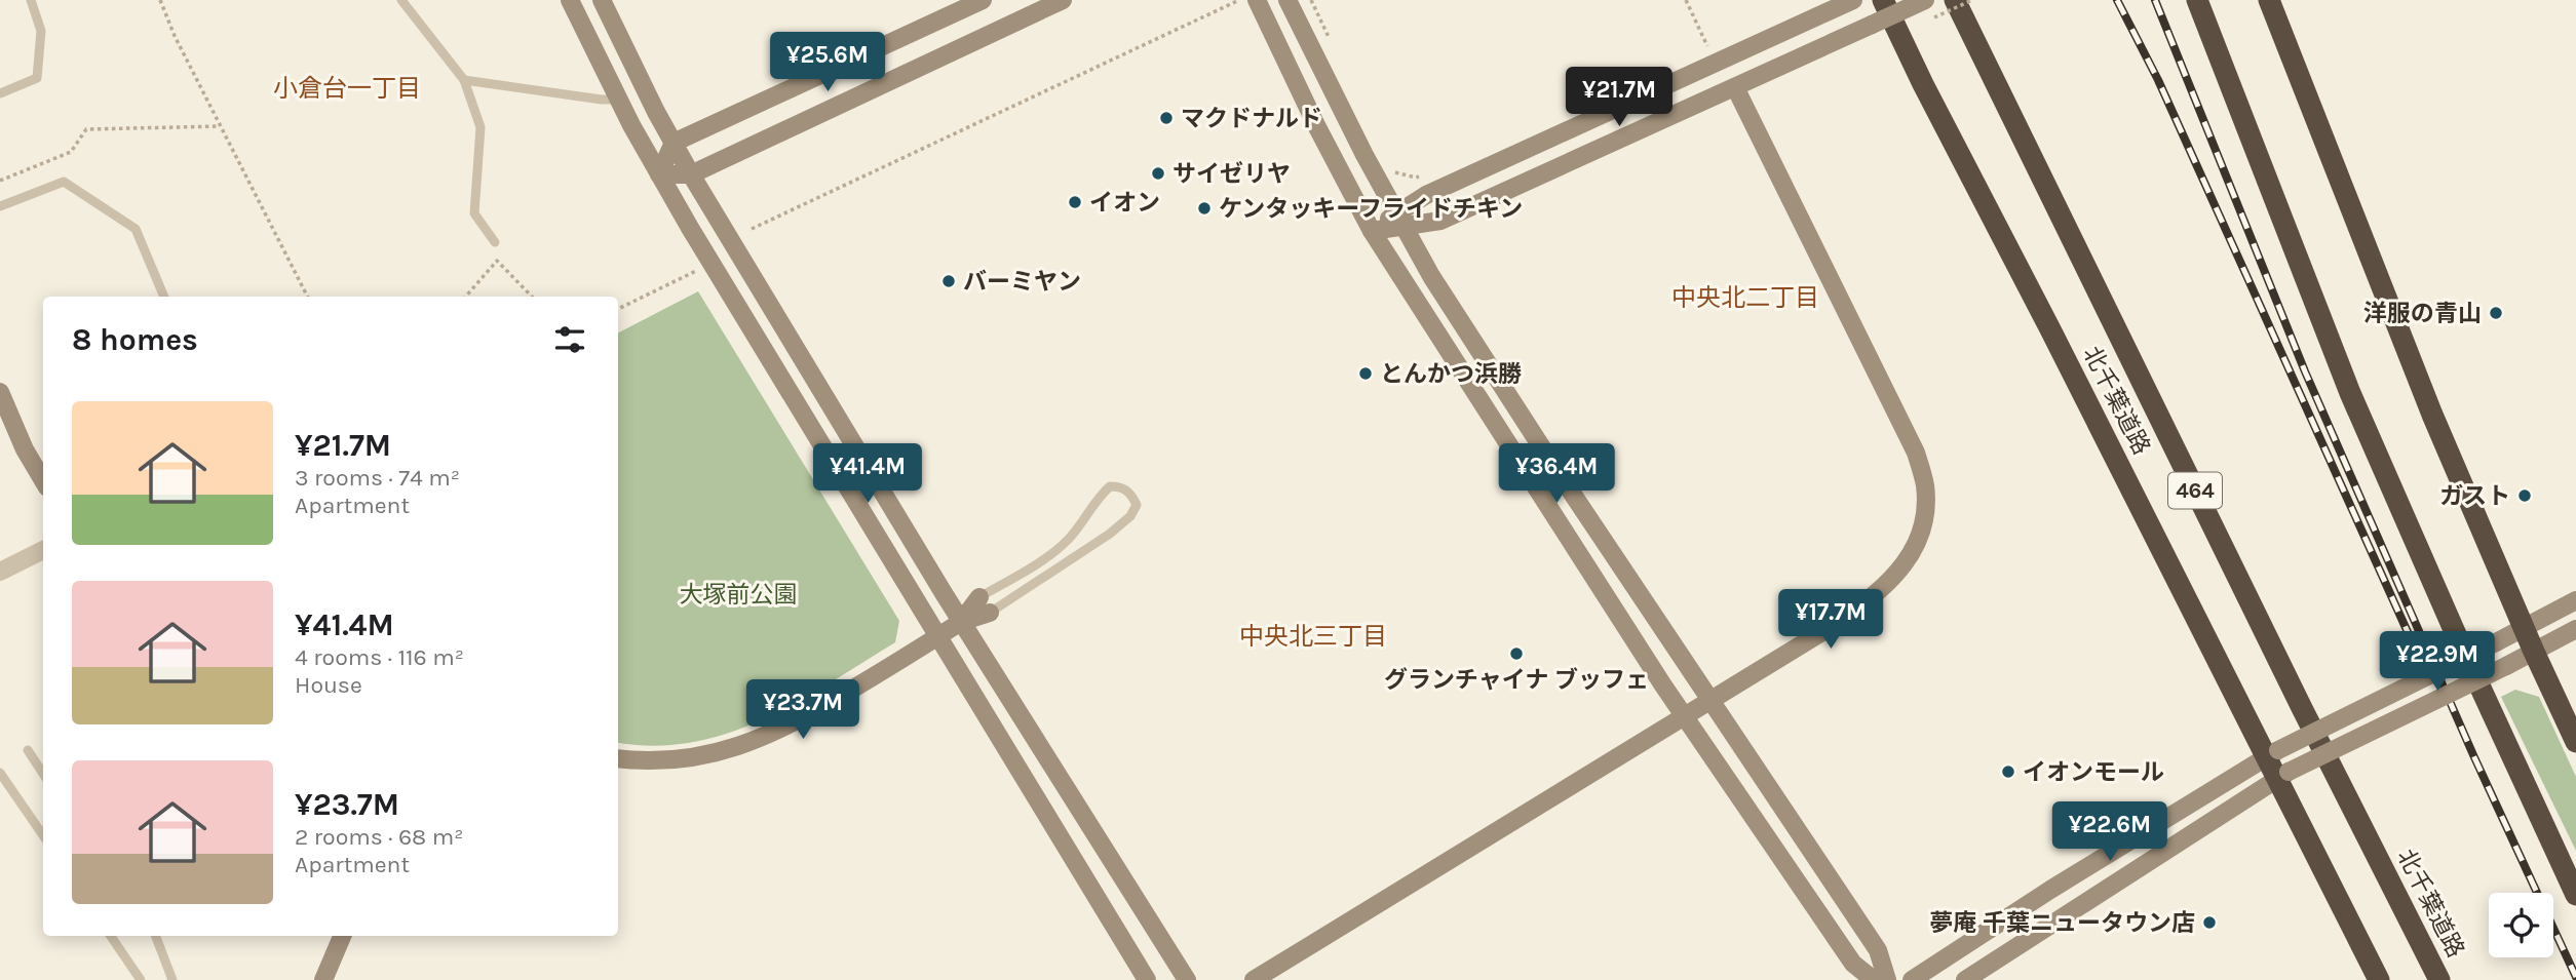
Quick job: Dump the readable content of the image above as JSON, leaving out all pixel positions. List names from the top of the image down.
{
  "streets": {
    "highway": ["北千葉道路", "464"]
  },
  "districts": ["小倉台一丁目", "中央北二丁目", "中央北三丁目"],
  "parks": ["大塚前公園"],
  "places": [
    "マクドナルド",
    "サイゼリヤ",
    "イオン",
    "ケンタッキーフライドチキン",
    "バーミヤン",
    "洋服の青山",
    "とんかつ浜勝",
    "ガスト",
    "グランチャイナ ブッフェ",
    "イオンモール",
    "夢庵 千葉ニュータウン店"
  ],
  "page": {
    "price": [
      "¥25.6M",
      "¥21.7M",
      "¥41.4M",
      "¥36.4M",
      "¥17.7M",
      "¥22.9M",
      "¥23.7M",
      "¥22.6M"
    ],
    "heading": "8 homes",
    "list": [
      {
        "name": "¥21.7M",
        "note": "3 rooms · 74 m² · Apartment"
      },
      {
        "name": "¥41.4M",
        "note": "4 rooms · 116 m² · House"
      },
      {
        "name": "¥23.7M",
        "note": "2 rooms · 68 m² · Apartment"
      }
    ]
  }
}
